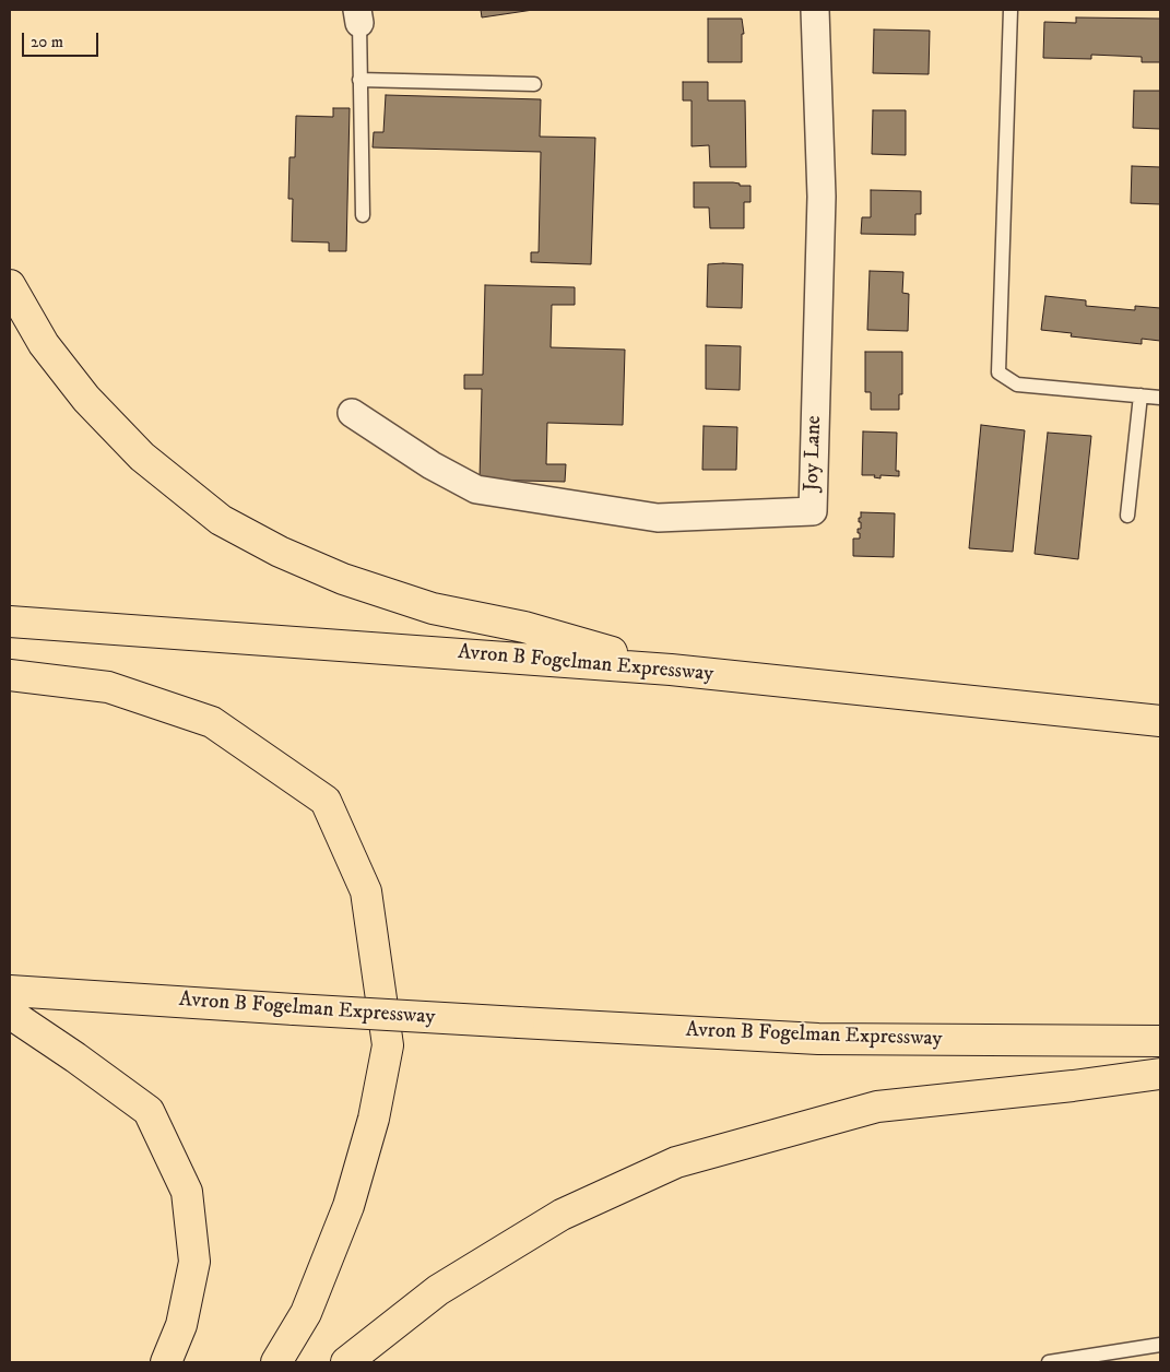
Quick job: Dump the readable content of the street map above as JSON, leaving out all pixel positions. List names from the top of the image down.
{
  "streets": {
    "highway": ["Avron B Fogelman Expressway"],
    "street": ["Joy Lane"]
  },
  "scale_bar": "20 m"
}
